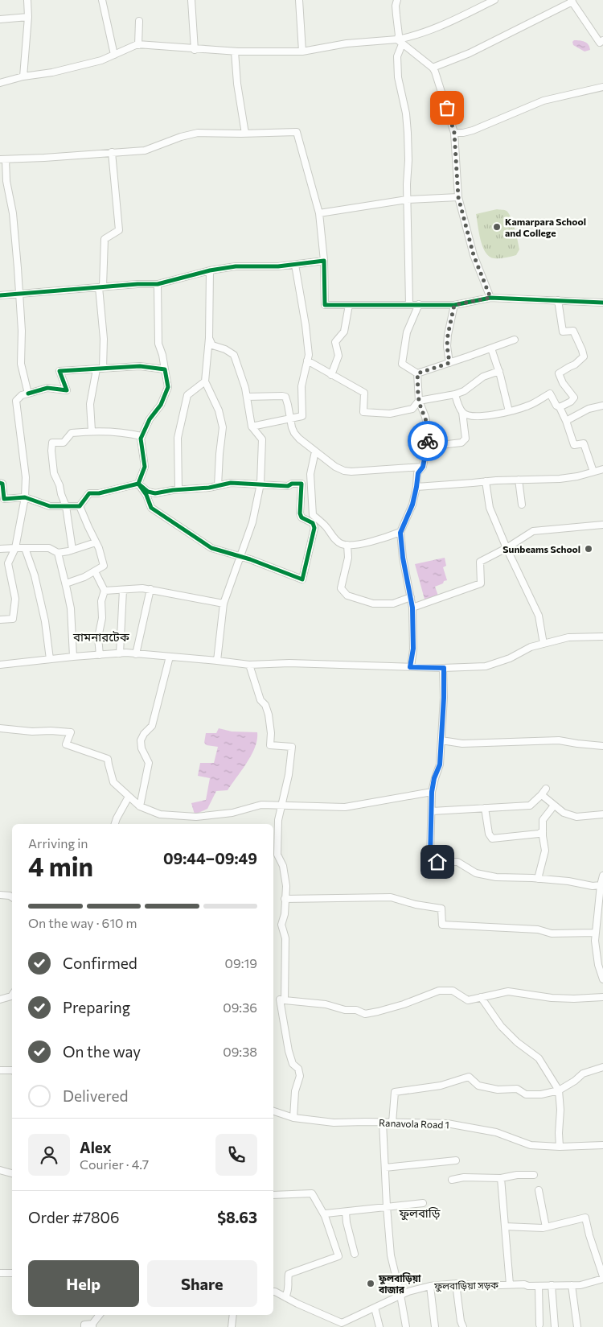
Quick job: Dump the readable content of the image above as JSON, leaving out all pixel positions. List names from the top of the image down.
{
  "streets": {
    "street": ["Ranavola Road 1", "ফুলবাড়িয়া সড়ক"]
  },
  "districts": ["বামনারটেক", "ফুলবাড়ি"],
  "places": ["Kamarpara School and College", "Sunbeams School", "ফুলবাড়িয়া বাজার"],
  "page": {
    "heading": ["4 min", "Arriving in", "09:44–09:49"],
    "panel": [
      "Alex",
      "Courier · 4.7",
      "Order #7806",
      "$8.63"
    ],
    "bar": "On the way · 610 m",
    "list": [
      ["Confirmed", "09:19"],
      ["Preparing", "09:36"],
      ["On the way", "09:38"],
      "Delivered"
    ],
    "buttons": ["Help", "Share"]
  }
}
